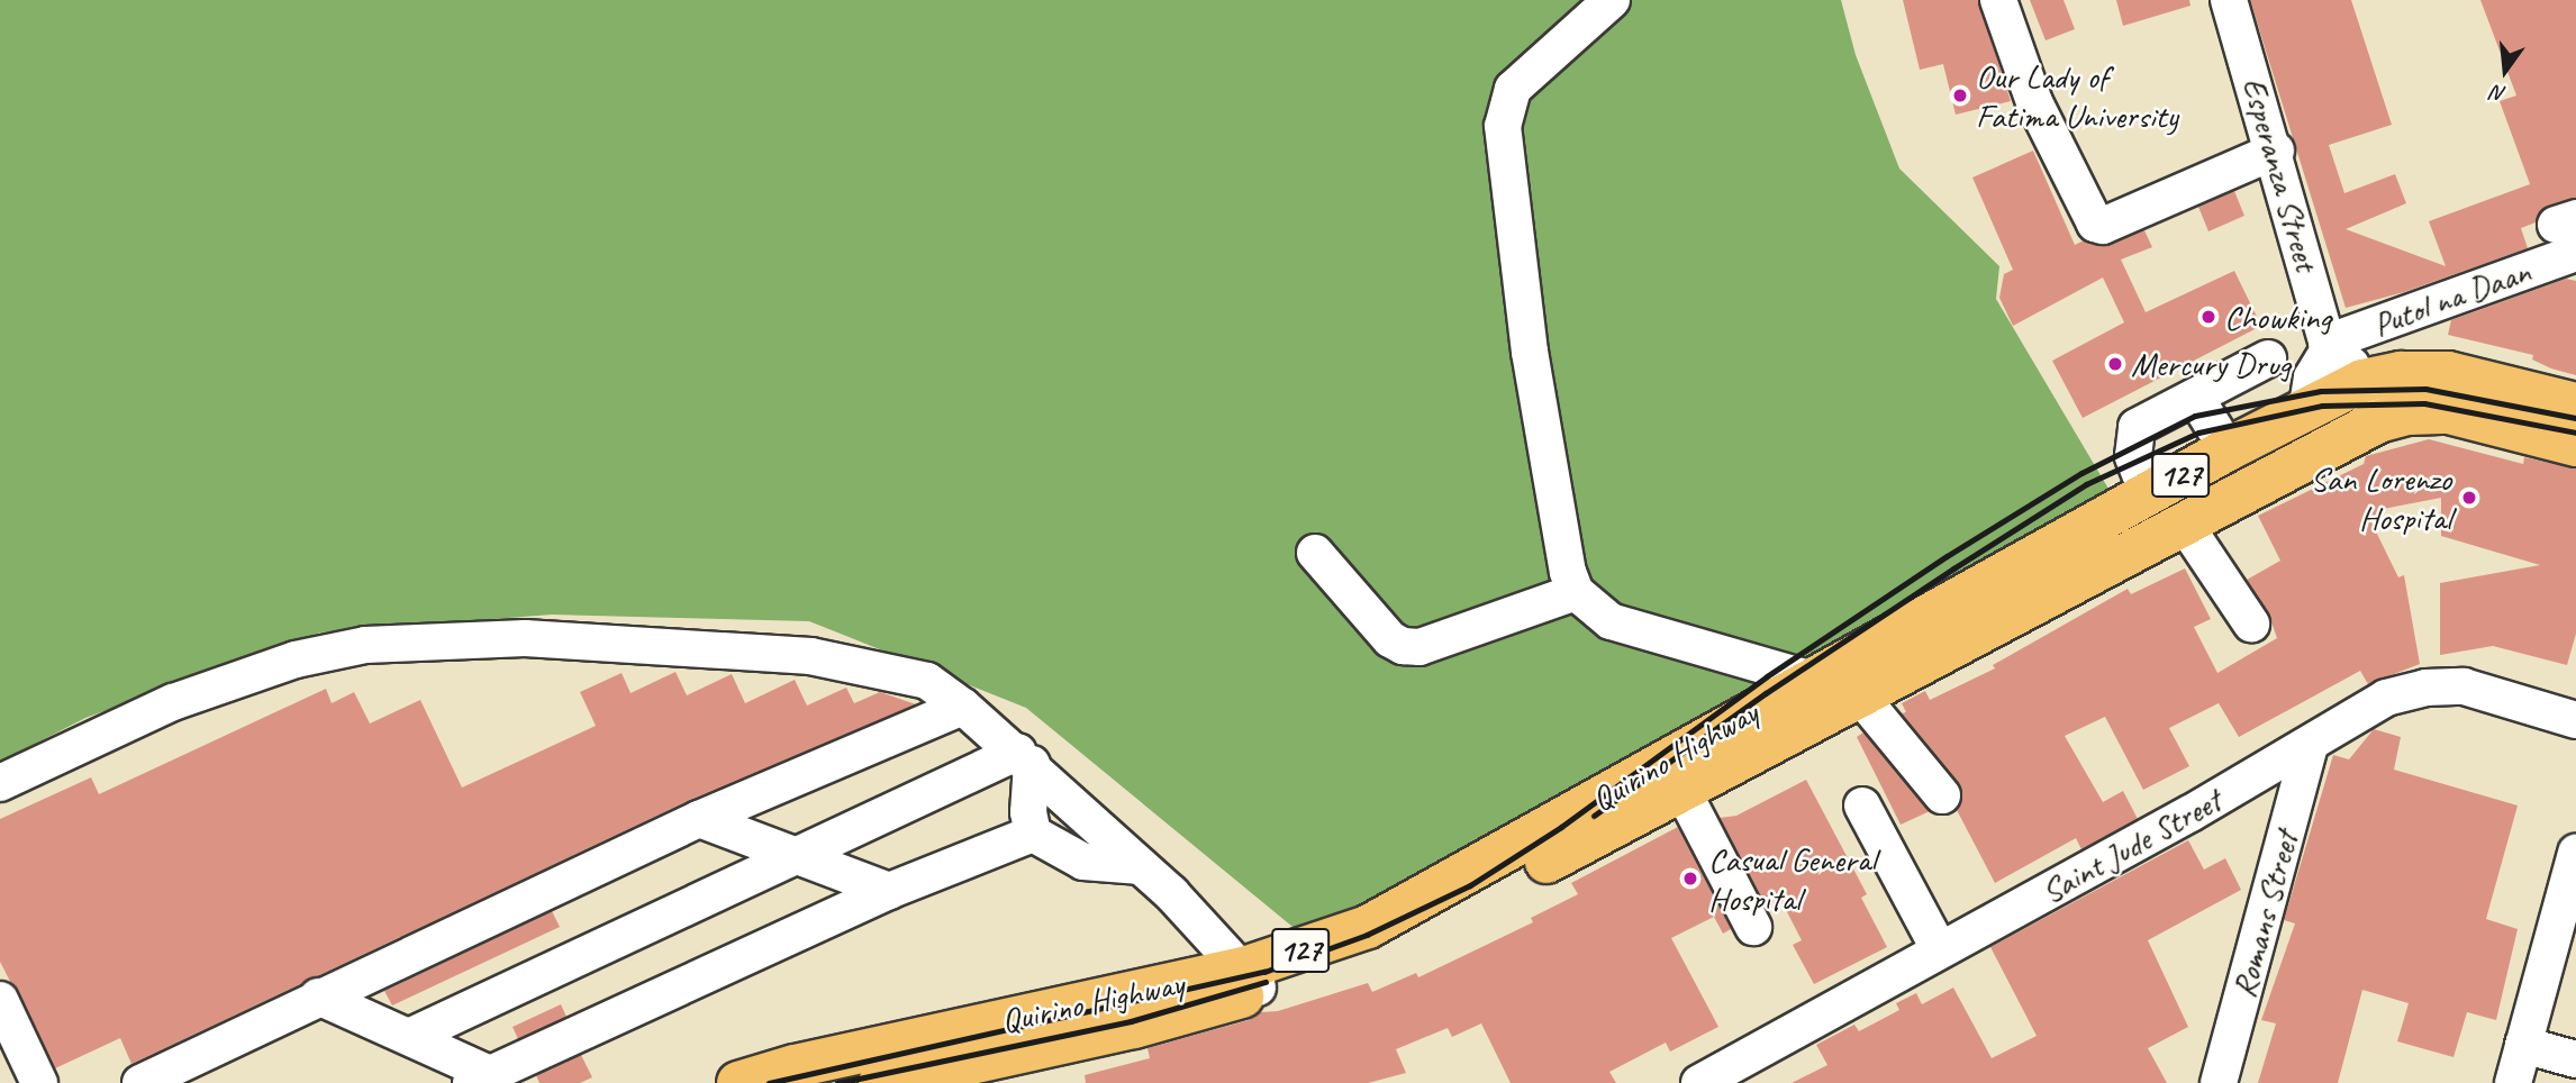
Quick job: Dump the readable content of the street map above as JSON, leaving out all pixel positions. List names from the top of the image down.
{
  "streets": {
    "main road": ["127", "Quirino Highway"],
    "street": [
      "Esperanza Street",
      "Putol na Daan",
      "Saint Jude Street",
      "Romans Street"
    ]
  },
  "crossings": [
    ["Esperanza Street", "Putol na Daan"],
    ["Saint Jude Street", "Romans Street"]
  ],
  "places": [
    "Our Lady of Fatima University",
    "Chowking",
    "Mercury Drug",
    "San Lorenzo Hospital",
    "Casual General Hospital"
  ],
  "north": "bottom"
}
